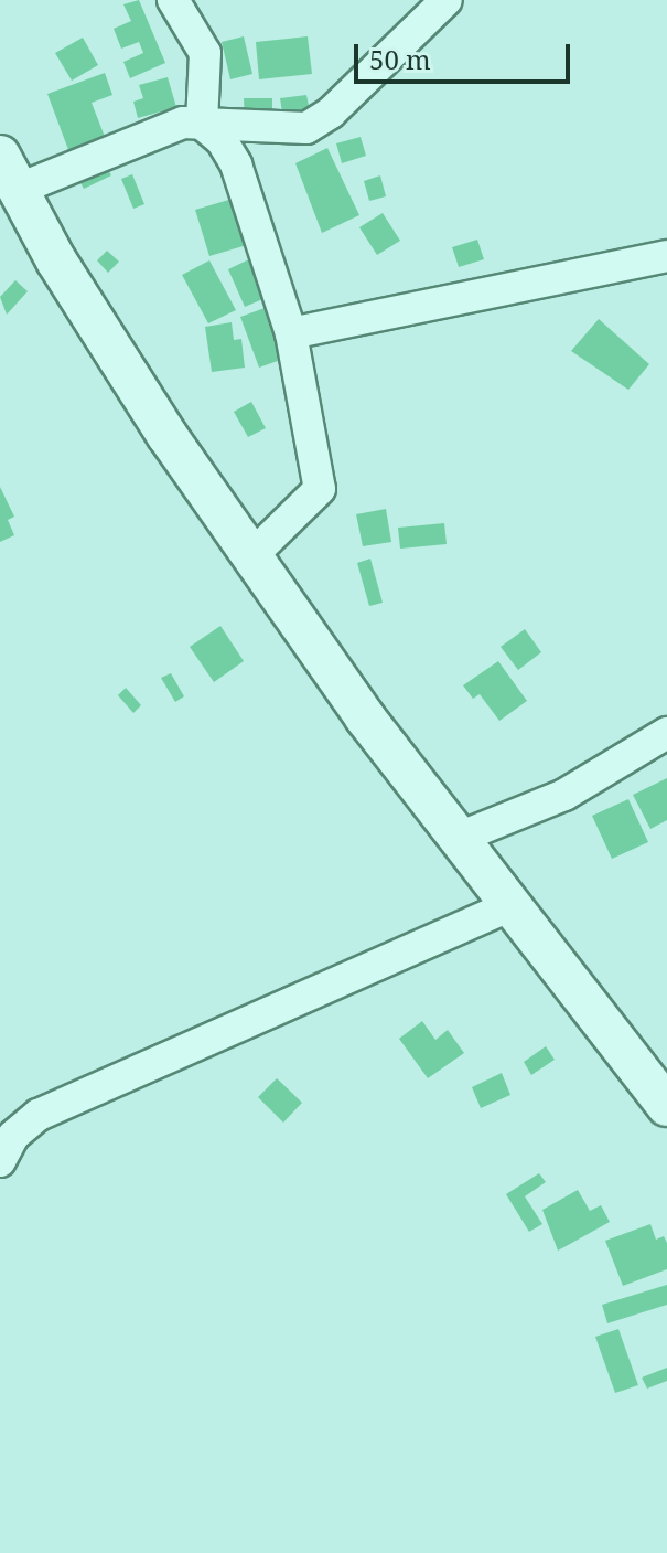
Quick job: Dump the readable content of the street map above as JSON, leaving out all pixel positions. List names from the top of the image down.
{
  "scale_bar": "50 m"
}
